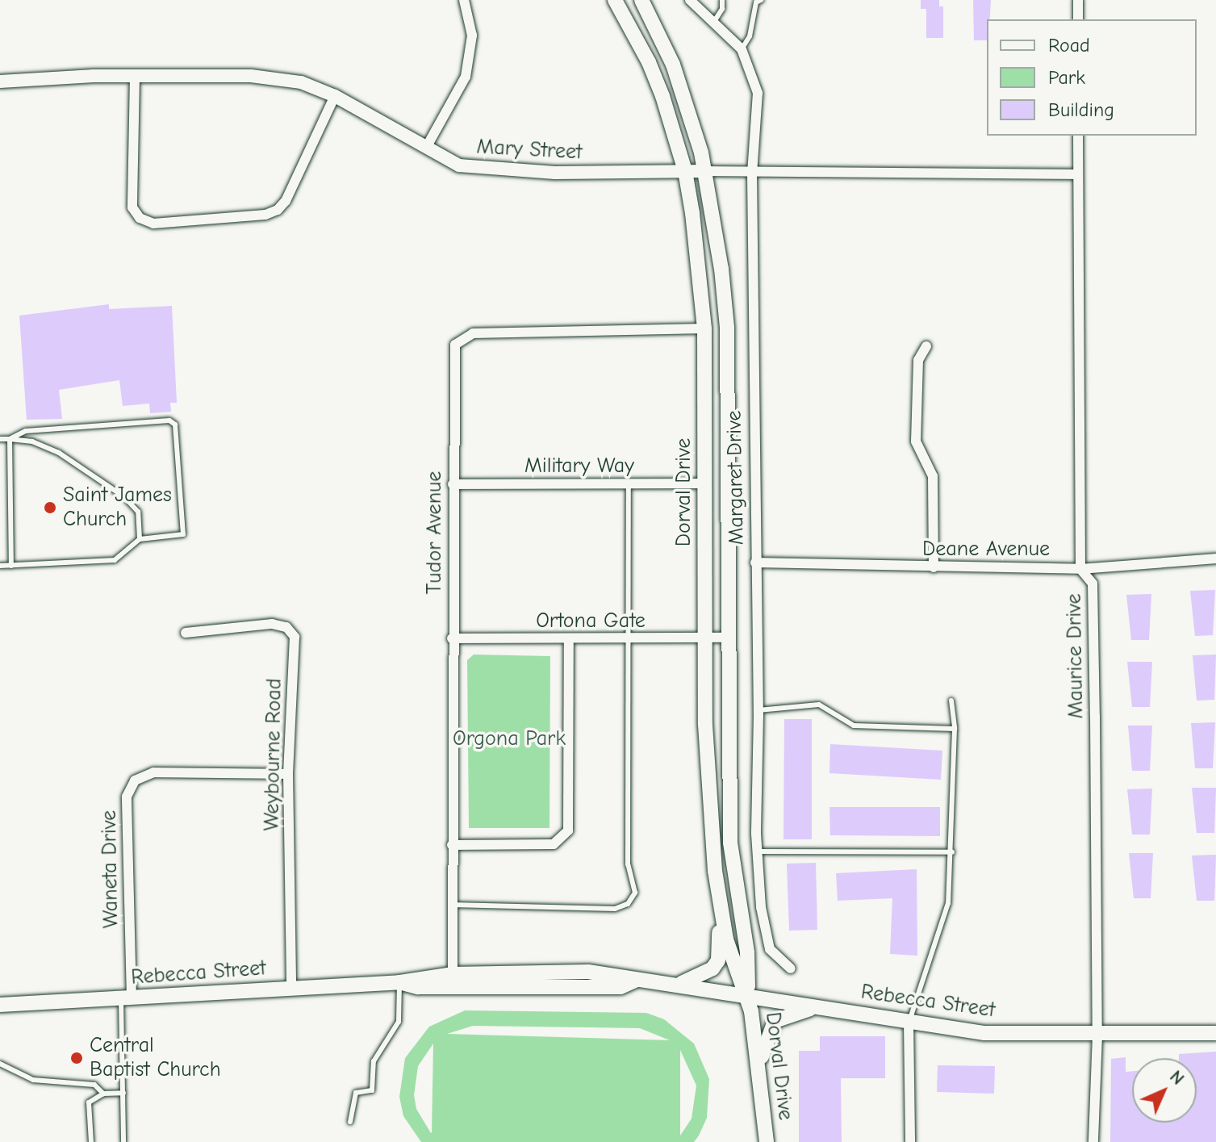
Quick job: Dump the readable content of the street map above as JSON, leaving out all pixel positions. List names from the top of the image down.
{
  "streets": {
    "main road": ["Dorval Drive", "Rebecca Street"],
    "street": [
      "Mary Street",
      "Military Way",
      "Margaret Drive",
      "Tudor Avenue",
      "Deane Avenue",
      "Ortona Gate",
      "Maurice Drive",
      "Weybourne Road",
      "Waneta Drive"
    ]
  },
  "crossings": [
    ["Mary Street", "Margaret Drive"],
    ["Mary Street", "Dorval Drive"],
    ["Mary Street", "Maurice Drive"],
    ["Military Way", "Dorval Drive"],
    ["Military Way", "Tudor Avenue"],
    ["Margaret Drive", "Deane Avenue"],
    ["Dorval Drive", "Tudor Avenue"],
    ["Dorval Drive", "Ortona Gate"],
    ["Dorval Drive", "Rebecca Street"],
    ["Tudor Avenue", "Ortona Gate"],
    ["Tudor Avenue", "Rebecca Street"],
    ["Deane Avenue", "Maurice Drive"],
    ["Maurice Drive", "Rebecca Street"],
    ["Weybourne Road", "Waneta Drive"],
    ["Weybourne Road", "Rebecca Street"],
    ["Waneta Drive", "Rebecca Street"]
  ],
  "parks": ["Orgona Park"],
  "places": ["Saint James Church", "Central Baptist Church"],
  "legend": ["Road", "Park", "Building"],
  "north": "top right"
}
